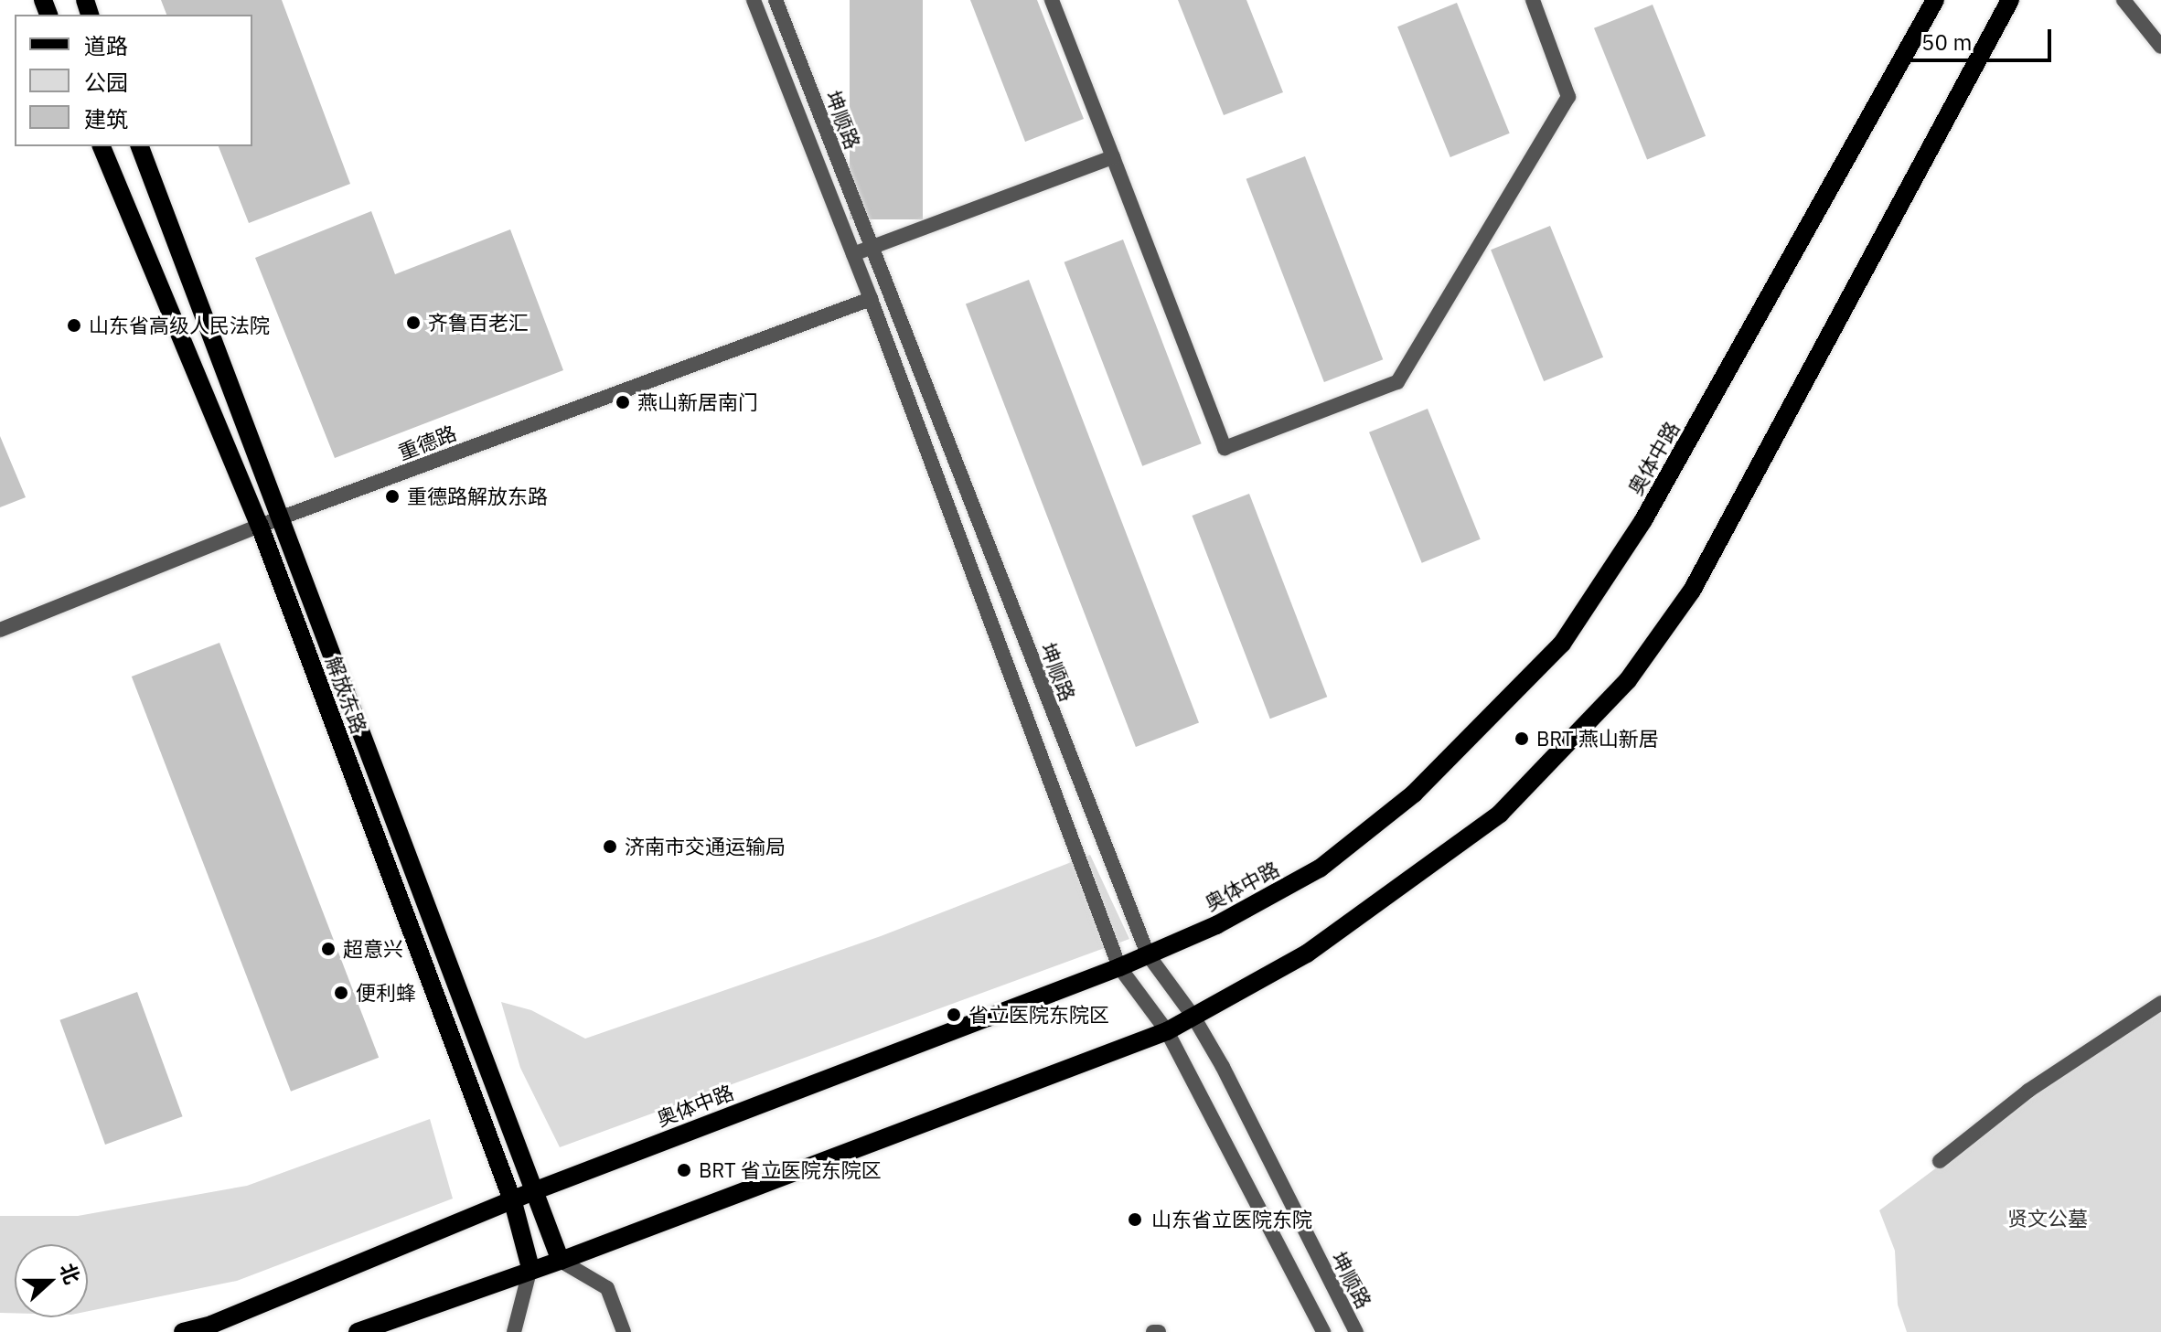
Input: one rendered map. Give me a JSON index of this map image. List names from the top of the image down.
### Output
{
  "streets": {
    "main road": ["奥体中路", "解放东路"],
    "street": ["坤顺路", "重德路"]
  },
  "crossings": [
    ["坤顺路", "重德路"],
    ["坤顺路", "奥体中路"],
    ["重德路", "解放东路"],
    ["奥体中路", "解放东路"]
  ],
  "parks": ["贤文公墓"],
  "places": [
    "齐鲁百老汇",
    "山东省高级人民法院",
    "燕山新居南门",
    "重德路解放东路",
    "BRT 燕山新居",
    "济南市交通运输局",
    "超意兴",
    "便利蜂",
    "省立医院东院区",
    "BRT 省立医院东院区",
    "山东省立医院东院"
  ],
  "legend": ["道路", "公园", "建筑"],
  "scale_bar": "50 m",
  "north": "right"
}
